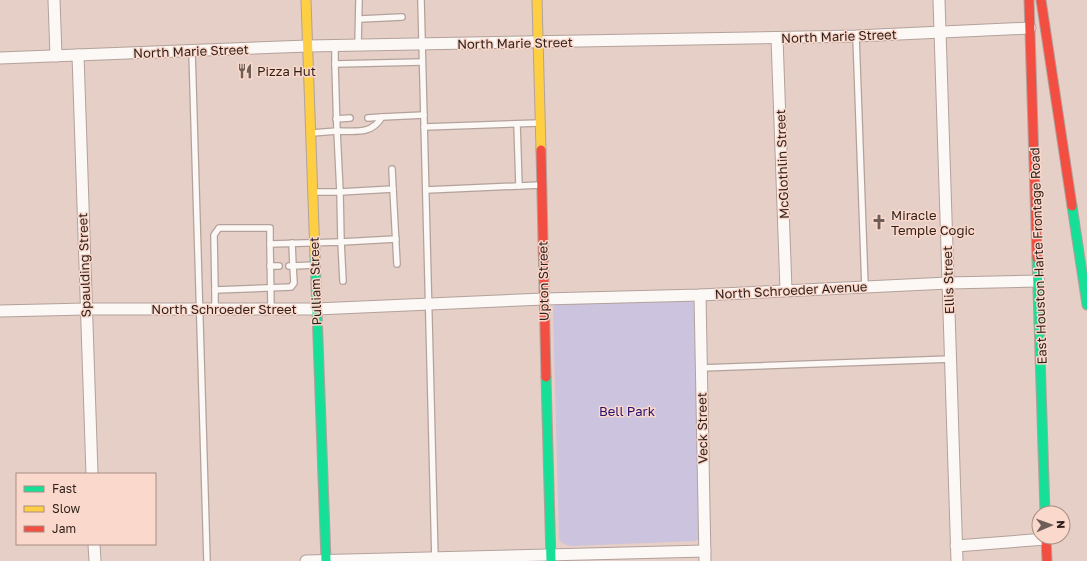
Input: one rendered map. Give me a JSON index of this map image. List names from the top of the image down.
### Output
{
  "streets": {
    "main road": ["East Houston Harte Frontage Road", "Pulliam Street", "Upton Street"],
    "street": [
      "North Marie Street",
      "McGlothlin Street",
      "Spaulding Street",
      "Ellis Street",
      "North Schroeder Avenue",
      "North Schroeder Street",
      "Veck Street"
    ]
  },
  "crossings": [
    ["North Marie Street", "McGlothlin Street"],
    ["North Marie Street", "East Houston Harte Frontage Road"],
    ["North Marie Street", "Spaulding Street"],
    ["North Marie Street", "Ellis Street"],
    ["North Marie Street", "Pulliam Street"],
    ["North Marie Street", "Upton Street"],
    ["McGlothlin Street", "North Schroeder Avenue"],
    ["East Houston Harte Frontage Road", "North Schroeder Avenue"],
    ["Spaulding Street", "North Schroeder Street"],
    ["Ellis Street", "North Schroeder Avenue"],
    ["Pulliam Street", "North Schroeder Street"],
    ["Upton Street", "North Schroeder Avenue"],
    ["Upton Street", "North Schroeder Street"],
    ["North Schroeder Avenue", "North Schroeder Street"],
    ["North Schroeder Avenue", "Veck Street"]
  ],
  "parks": ["Bell Park"],
  "places": {
    "restaurant": ["Pizza Hut"],
    "church": ["Miracle Temple Cogic"]
  },
  "legend": ["Fast", "Slow", "Jam"],
  "north": "right"
}
